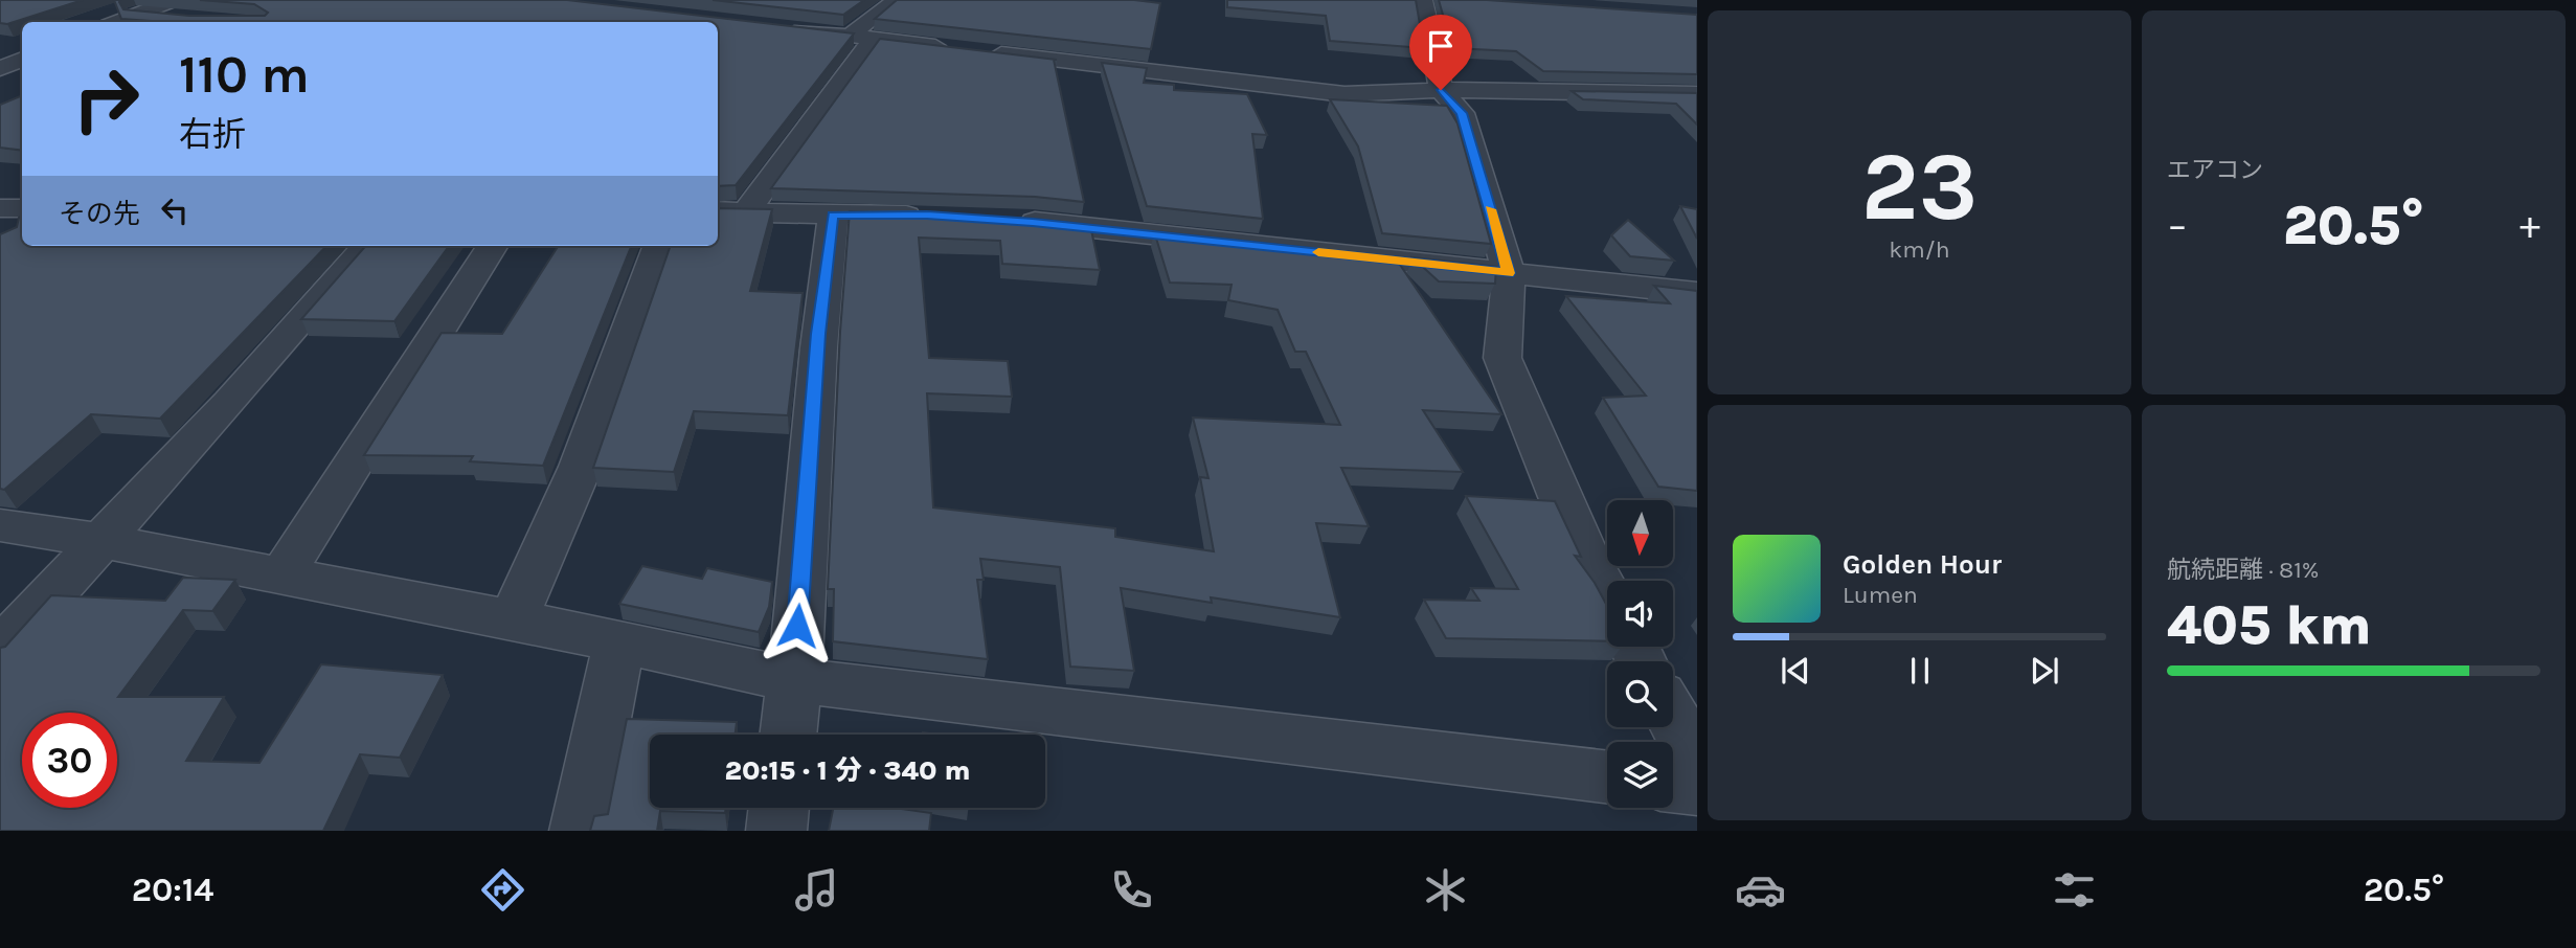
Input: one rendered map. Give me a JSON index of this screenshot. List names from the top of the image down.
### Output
{
  "north": "bottom",
  "page": {
    "tile": [
      ["23", "km/h"],
      "エアコン",
      ["航続距離 · 81%", "405 km"]
    ],
    "turn": ["110 m", "右折"],
    "then": "その先",
    "heat": ["−", "20.5°", "+"],
    "song": ["Golden Hour", "Lumen"],
    "limit": "30",
    "trip": "20:15 · 1 分 · 340 m",
    "tabs": ["20:14", "20.5°"]
  }
}
